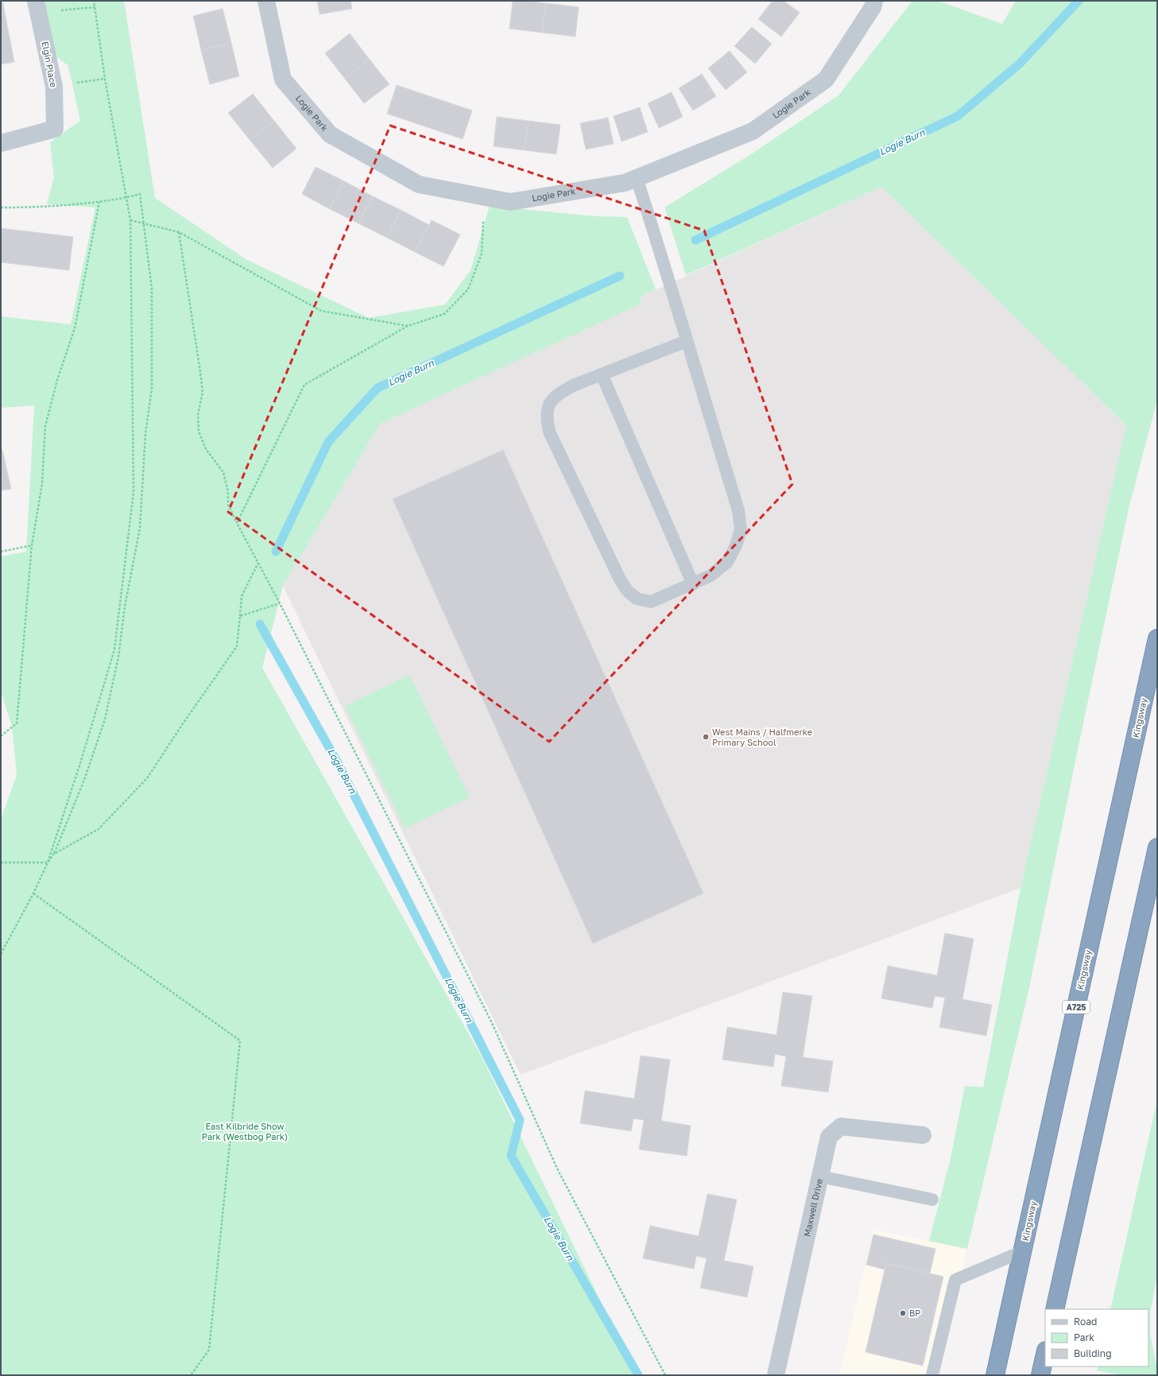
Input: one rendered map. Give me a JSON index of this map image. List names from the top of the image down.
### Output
{
  "streets": {
    "highway": ["Kingsway", "A725"],
    "street": ["Elgin Place", "Logie Park", "Maxwell Drive"]
  },
  "water": ["Logie Burn"],
  "parks": ["East Kilbride Show Park (Westbog Park)"],
  "places": ["West Mains / Halfmerke Primary School", "BP"],
  "legend": ["Road", "Park", "Building"]
}
